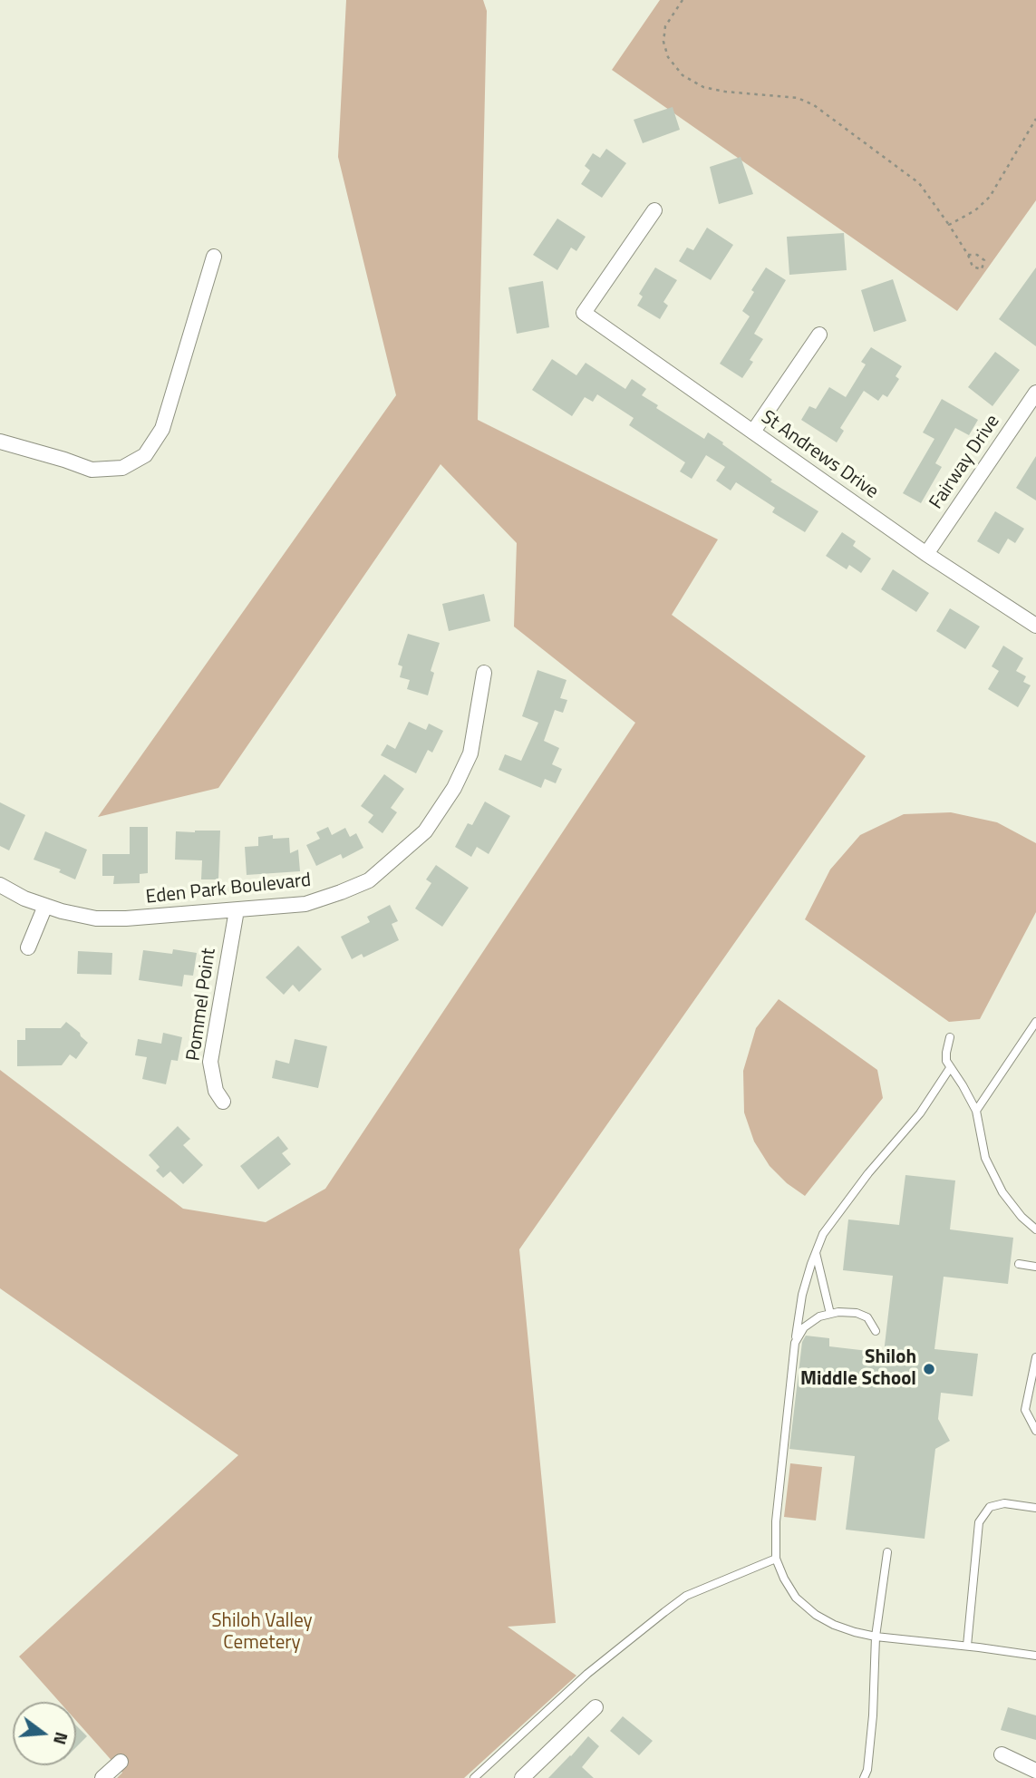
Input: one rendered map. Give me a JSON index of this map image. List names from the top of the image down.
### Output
{
  "streets": {
    "street": [
      "St Andrews Drive",
      "Fairway Drive",
      "Eden Park Boulevard",
      "Pommel Point"
    ]
  },
  "crossings": [
    ["St Andrews Drive", "Fairway Drive"],
    ["Eden Park Boulevard", "Pommel Point"]
  ],
  "parks": ["Shiloh Valley Cemetery"],
  "places": ["Shiloh Middle School"],
  "north": "right"
}
